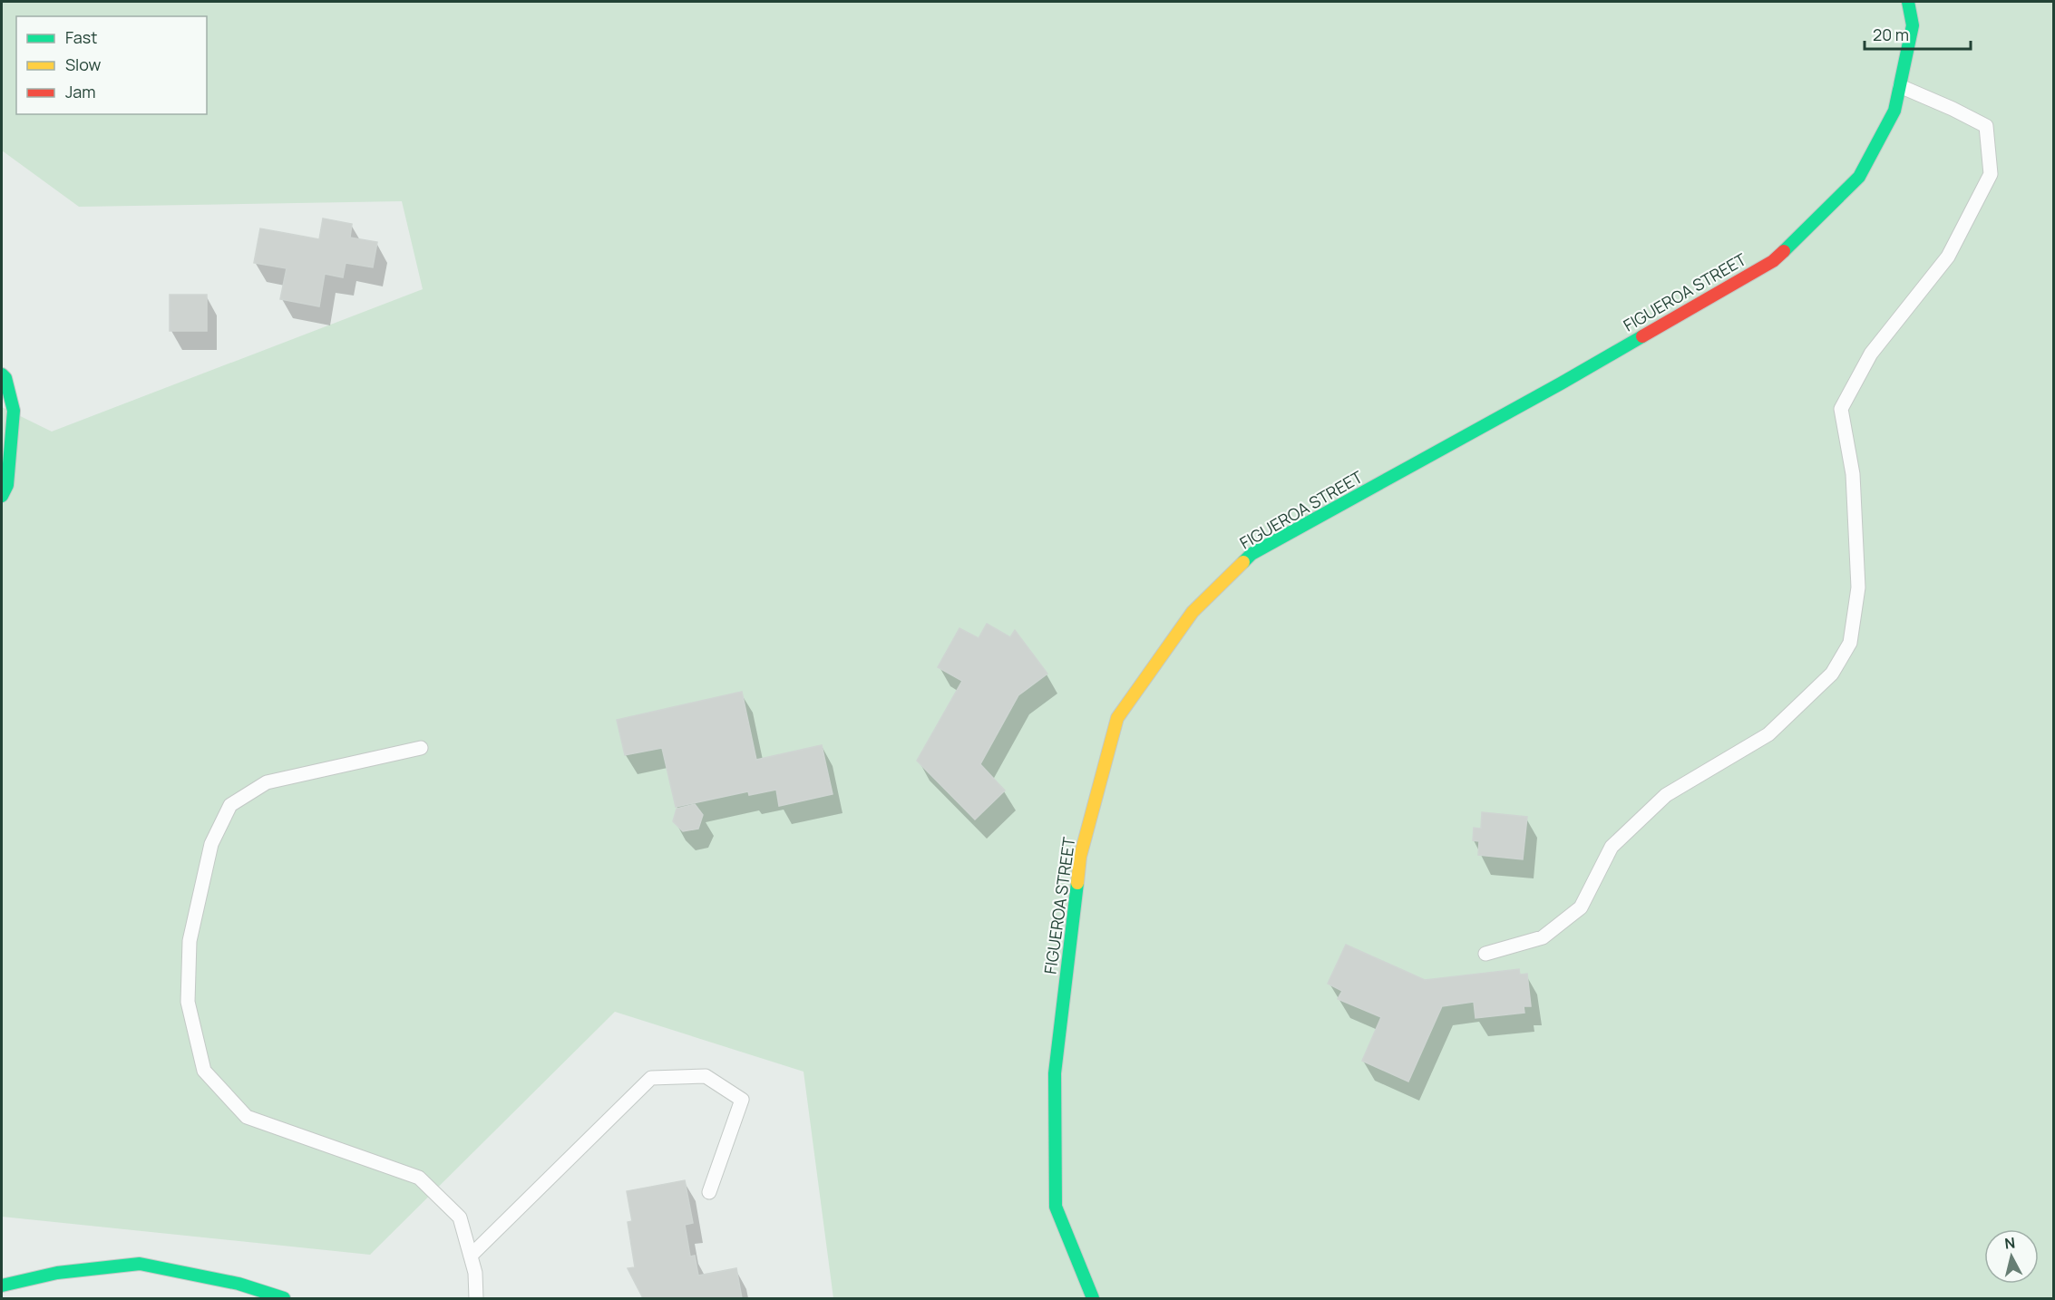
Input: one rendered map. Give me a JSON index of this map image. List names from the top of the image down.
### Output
{
  "streets": {
    "street": ["FIGUEROA STREET"]
  },
  "legend": ["Fast", "Slow", "Jam"],
  "scale_bar": "20 m",
  "north": "top"
}
